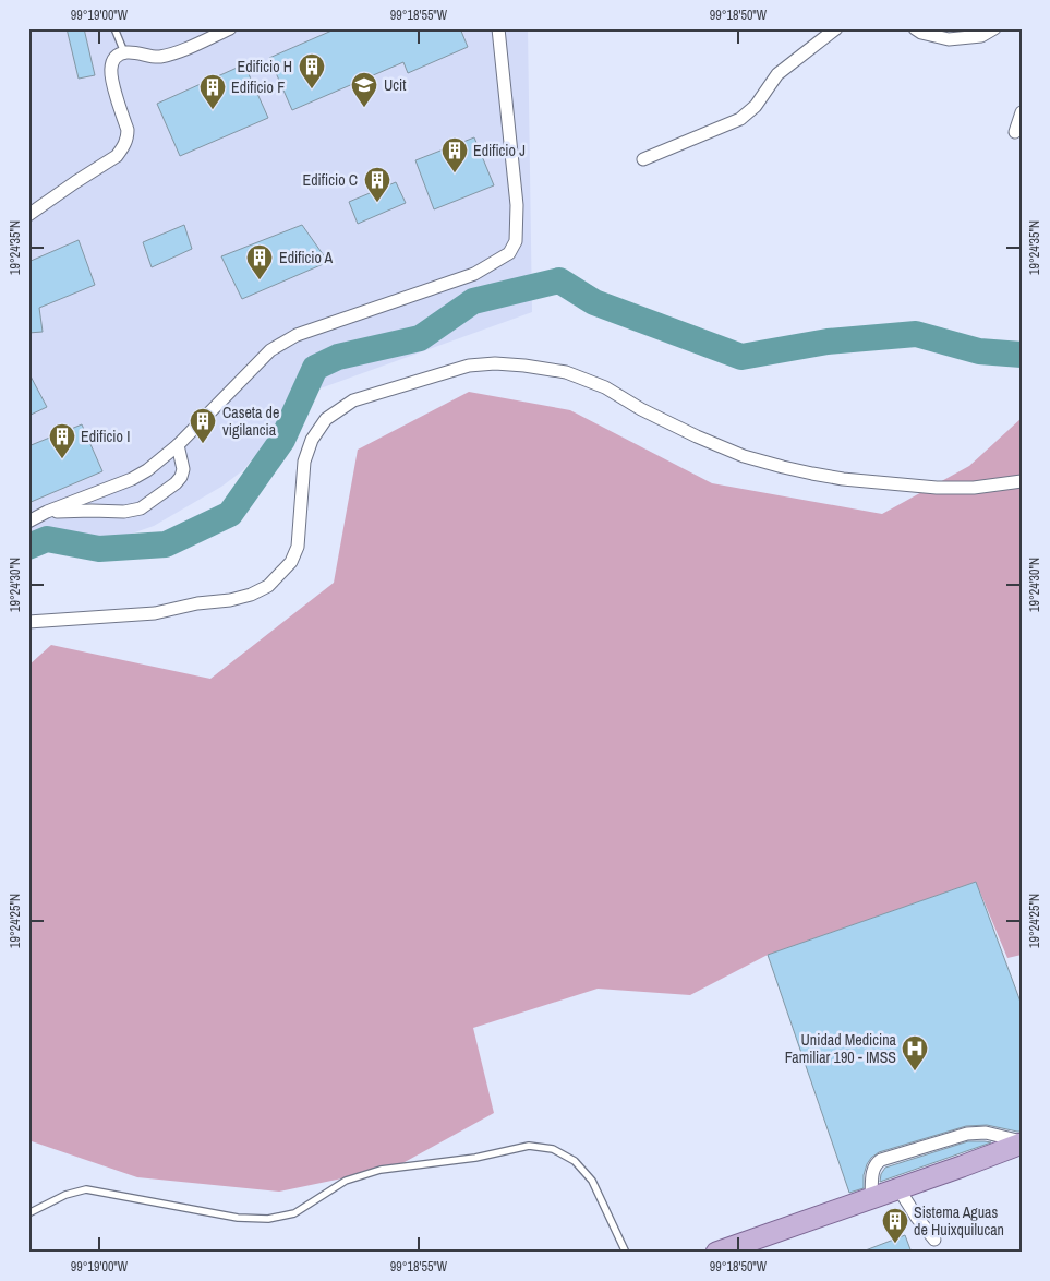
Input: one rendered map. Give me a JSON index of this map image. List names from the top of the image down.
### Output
{
  "places": {
    "building": [
      "Edificio H",
      "Edificio F",
      "Edificio J",
      "Edificio C",
      "Edificio A",
      "Caseta de vigilancia",
      "Edificio I",
      "Sistema Aguas de Huixquilucan"
    ],
    "school or university": ["Ucit"],
    "hospital": ["Unidad Medicina Familiar 190 - IMSS"]
  },
  "coordinates": [
    "99°19'00\"W",
    "99°18'55\"W",
    "99°18'50\"W",
    "19°24'35\"N",
    "19°24'30\"N",
    "19°24'25\"N"
  ]
}
